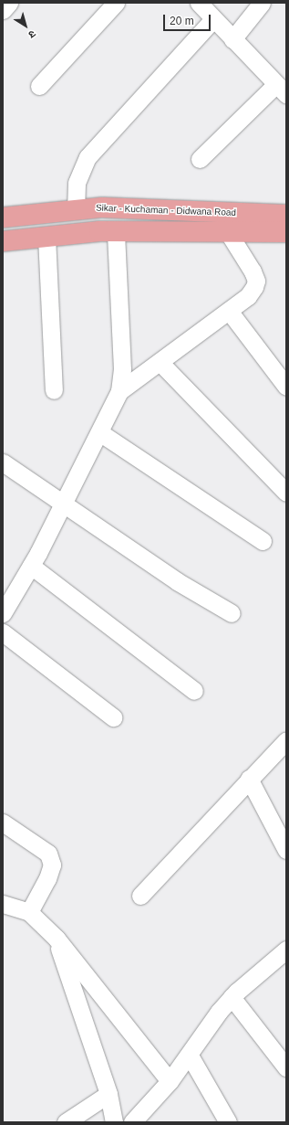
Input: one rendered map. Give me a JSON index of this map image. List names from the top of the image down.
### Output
{
  "streets": {
    "main road": ["Sikar - Kuchaman - Didwana Road"]
  },
  "scale_bar": "20 m",
  "north": "bottom right"
}
